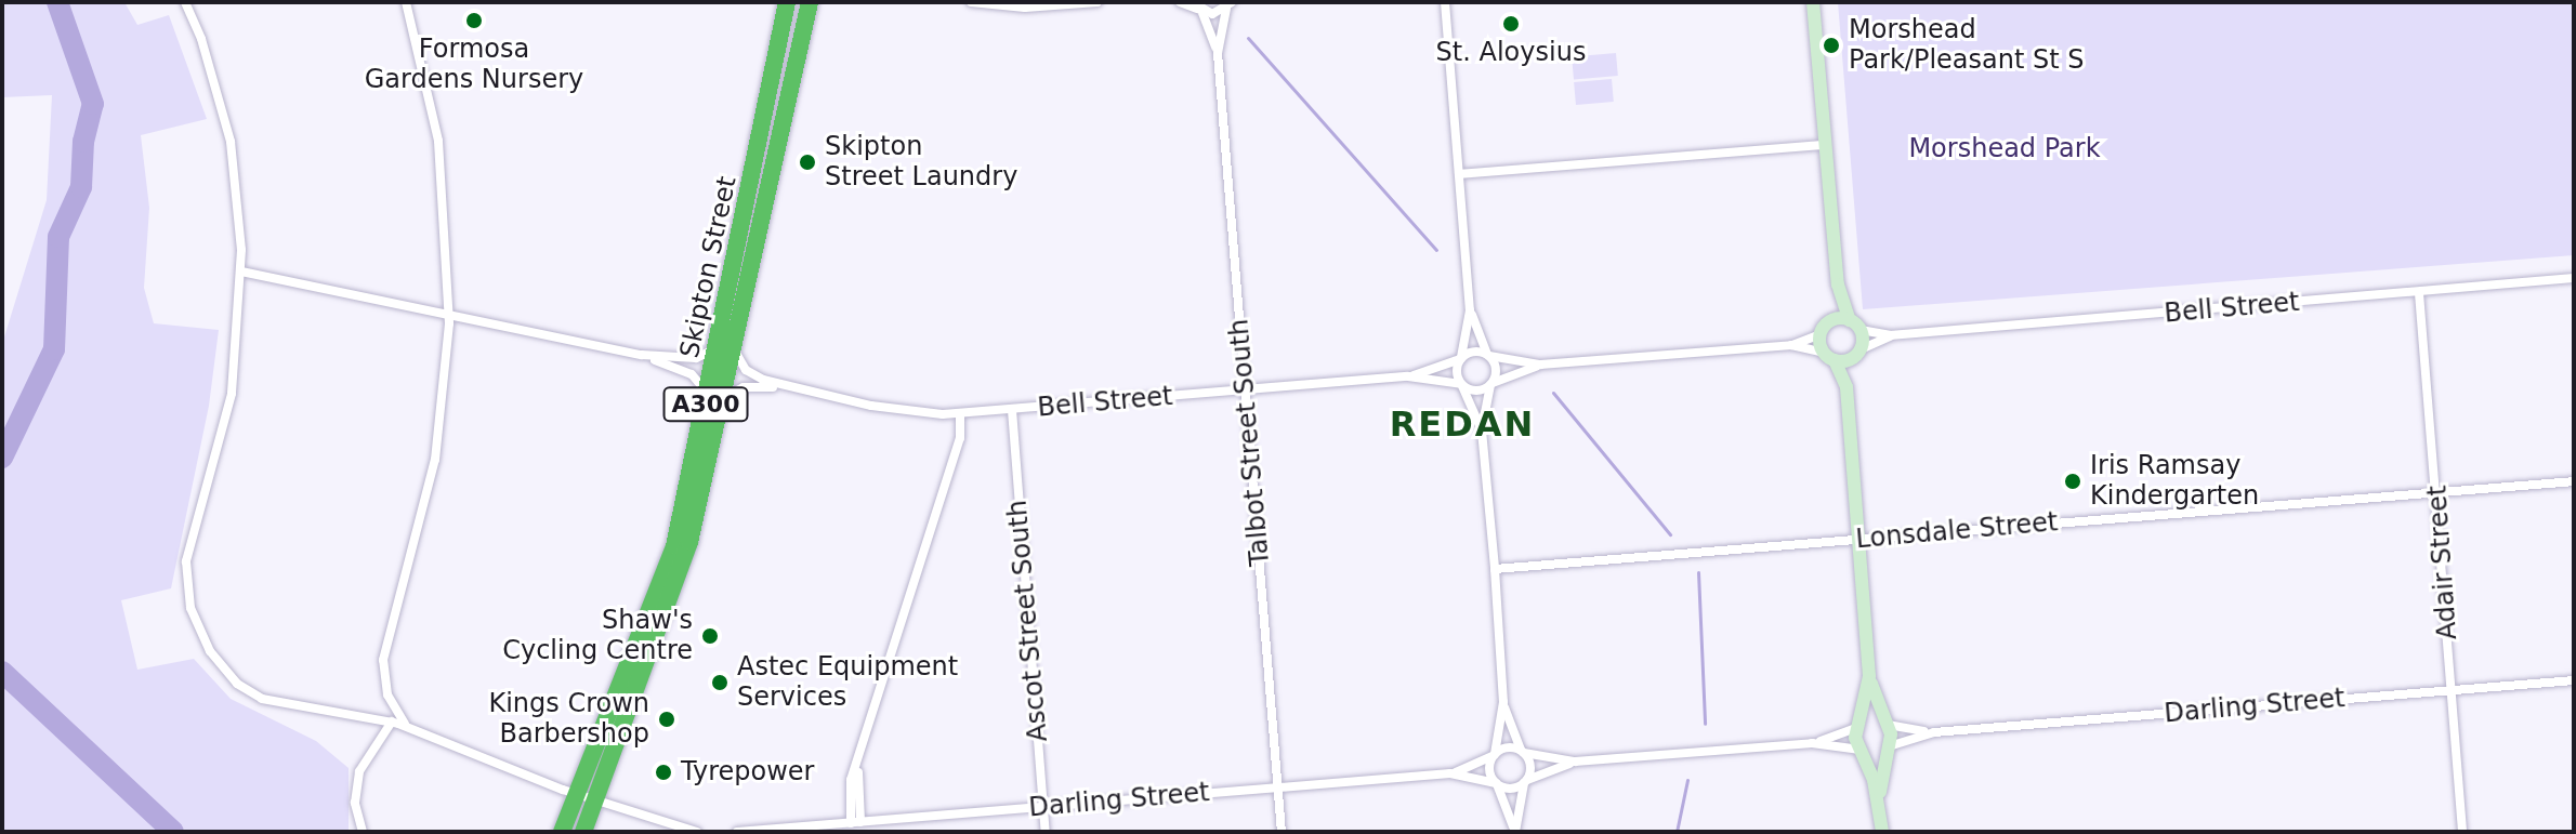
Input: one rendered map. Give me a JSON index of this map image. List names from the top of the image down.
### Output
{
  "streets": {
    "highway": ["Skipton Street", "A300"],
    "street": [
      "Bell Street",
      "Talbot Street South",
      "Lonsdale Street",
      "Adair Street",
      "Ascot Street South",
      "Darling Street"
    ]
  },
  "crossings": [
    ["Skipton Street", "Bell Street"],
    ["Bell Street", "Talbot Street South"],
    ["Bell Street", "Adair Street"],
    ["Bell Street", "Ascot Street South"],
    ["Talbot Street South", "Darling Street"],
    ["Lonsdale Street", "Adair Street"],
    ["Adair Street", "Darling Street"],
    ["Ascot Street South", "Darling Street"]
  ],
  "districts": ["REDAN"],
  "parks": ["Morshead Park"],
  "places": [
    "Formosa Gardens Nursery",
    "St. Aloysius",
    "Morshead Park/Pleasant St S",
    "Skipton Street Laundry",
    "Iris Ramsay Kindergarten",
    "Shaw's Cycling Centre",
    "Astec Equipment Services",
    "Kings Crown Barbershop",
    "Tyrepower"
  ]
}
